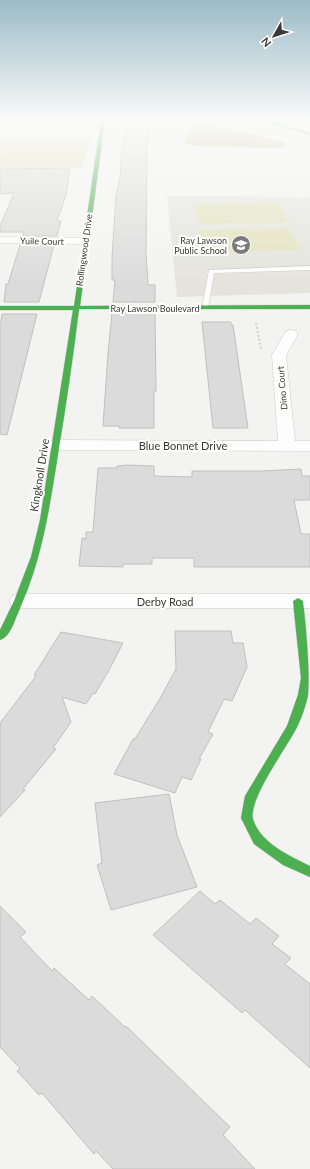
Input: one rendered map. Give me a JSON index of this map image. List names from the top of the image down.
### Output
{
  "streets": {
    "street": [
      "Yuile Court",
      "Rollingwood Drive",
      "Ray Lawson Boulevard",
      "Dino Court",
      "Blue Bonnet Drive",
      "Kingknoll Drive",
      "Derby Road"
    ]
  },
  "crossings": [
    ["Yuile Court", "Rollingwood Drive"],
    ["Rollingwood Drive", "Ray Lawson Boulevard"],
    ["Rollingwood Drive", "Kingknoll Drive"],
    ["Ray Lawson Boulevard", "Kingknoll Drive"],
    ["Dino Court", "Blue Bonnet Drive"],
    ["Blue Bonnet Drive", "Kingknoll Drive"],
    ["Kingknoll Drive", "Derby Road"]
  ],
  "places": {
    "school or university": ["Ray Lawson Public School"]
  },
  "north": "bottom left"
}
